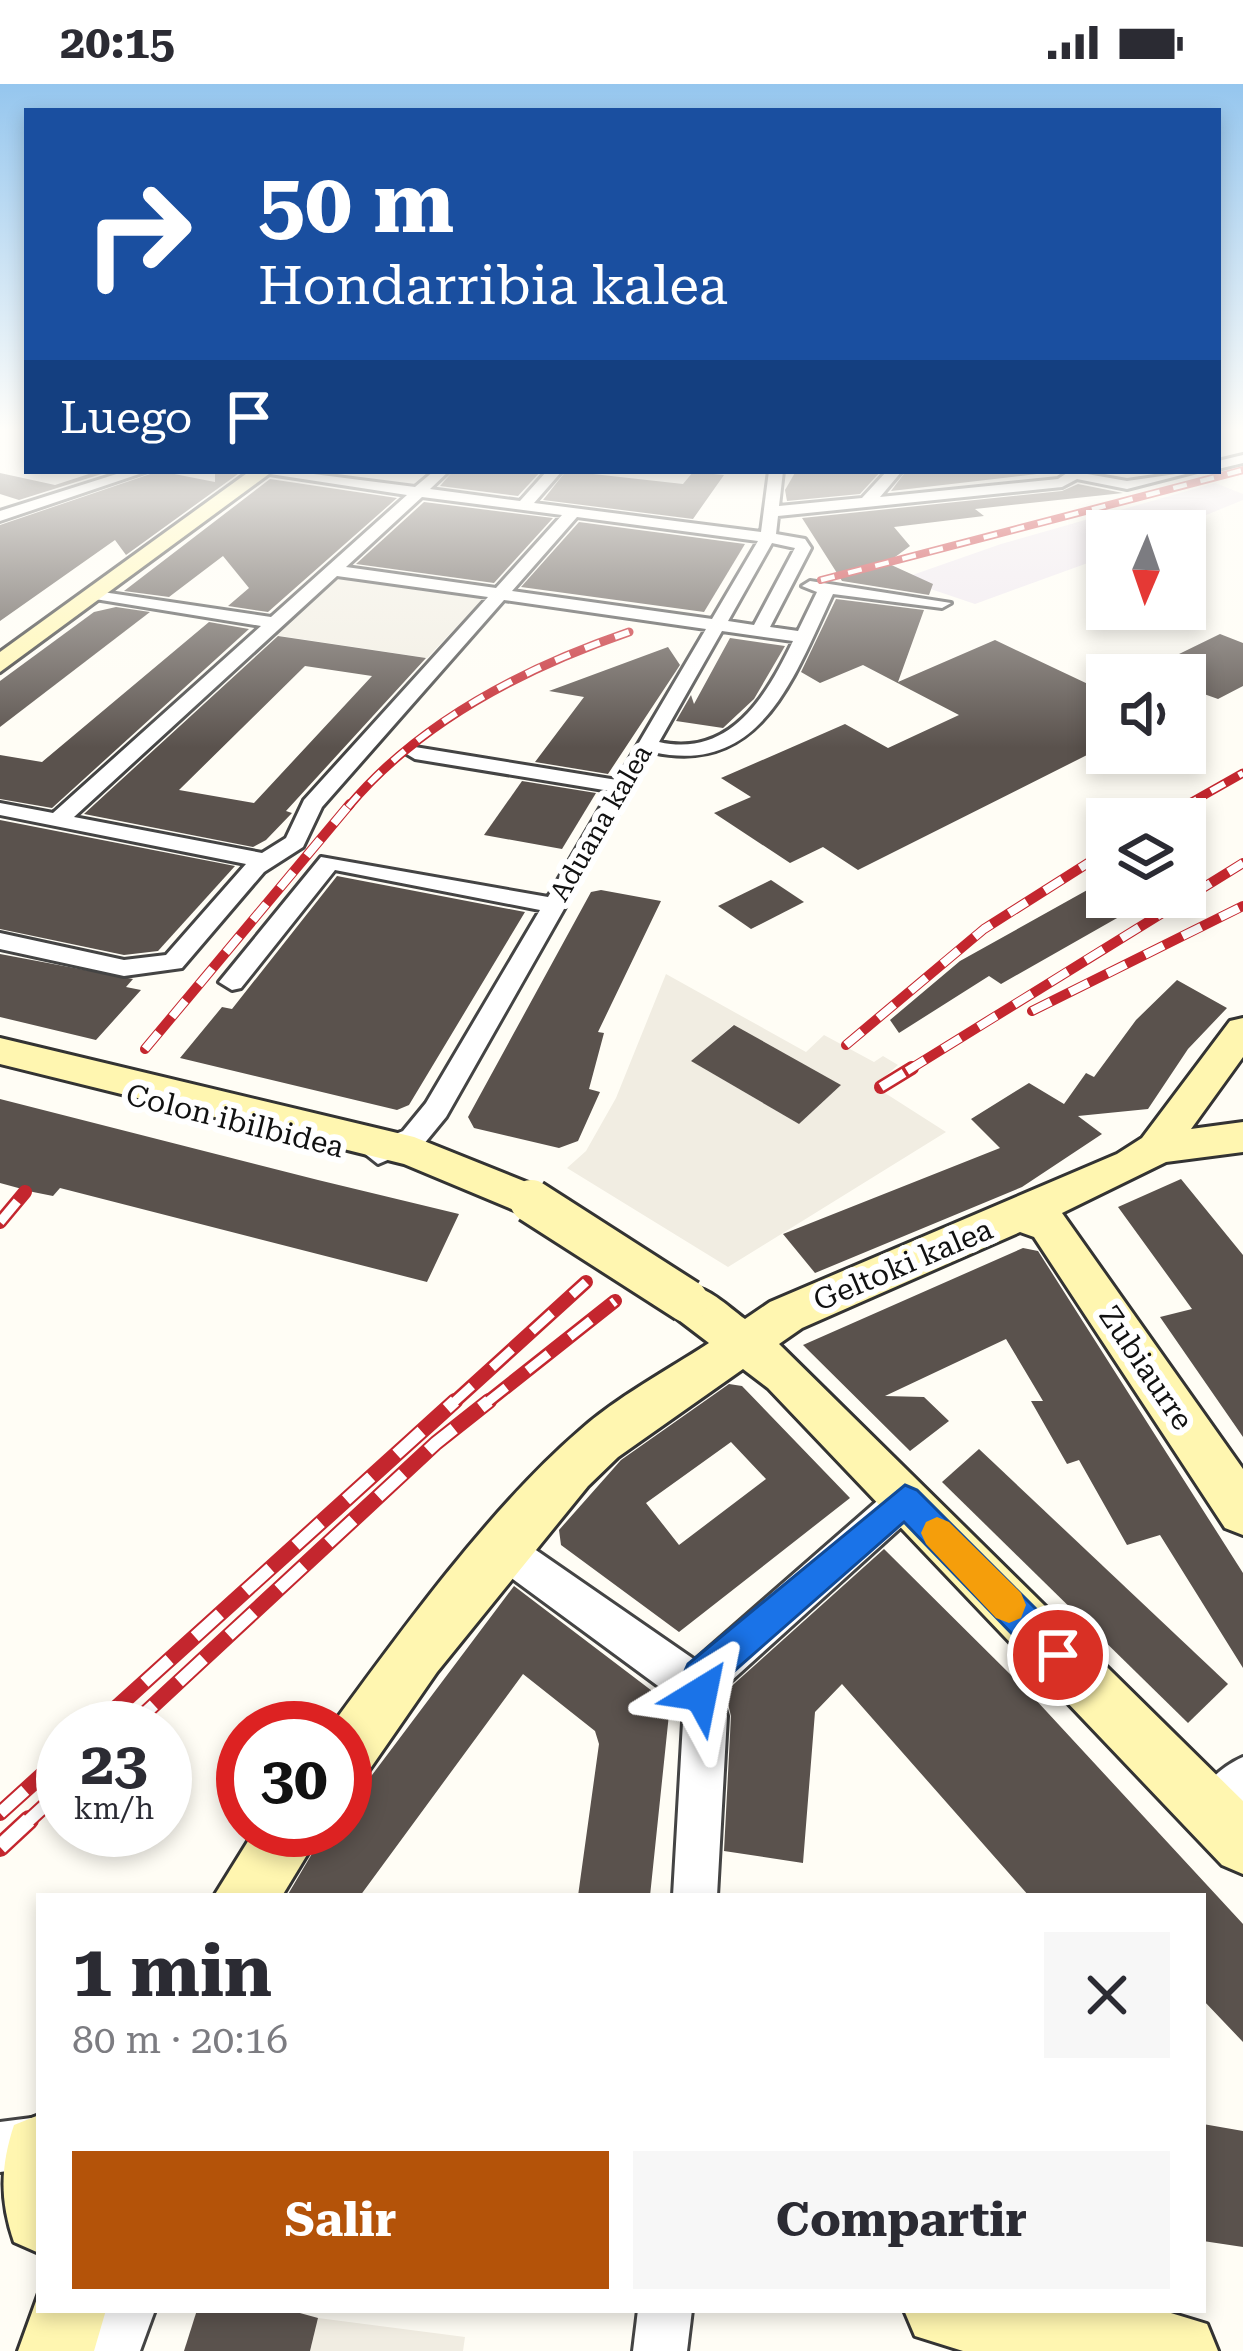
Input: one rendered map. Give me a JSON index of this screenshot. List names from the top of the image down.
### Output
{
  "streets": {
    "main road": ["Colon ibilbidea", "Geltoki kalea", "Zubiaurre"],
    "street": ["Aduana kalea"]
  },
  "crossings": [
    ["Aduana kalea", "Colon ibilbidea"],
    ["Geltoki kalea", "Zubiaurre"]
  ],
  "north": "bottom",
  "page": {
    "status": "20:15",
    "turn": ["50 m", "Hondarribia kalea"],
    "then": "Luego",
    "speed": "23 km/h",
    "limit": "30",
    "heading": ["1 min", "80 m · 20:16"],
    "buttons": ["Salir", "Compartir"]
  }
}
